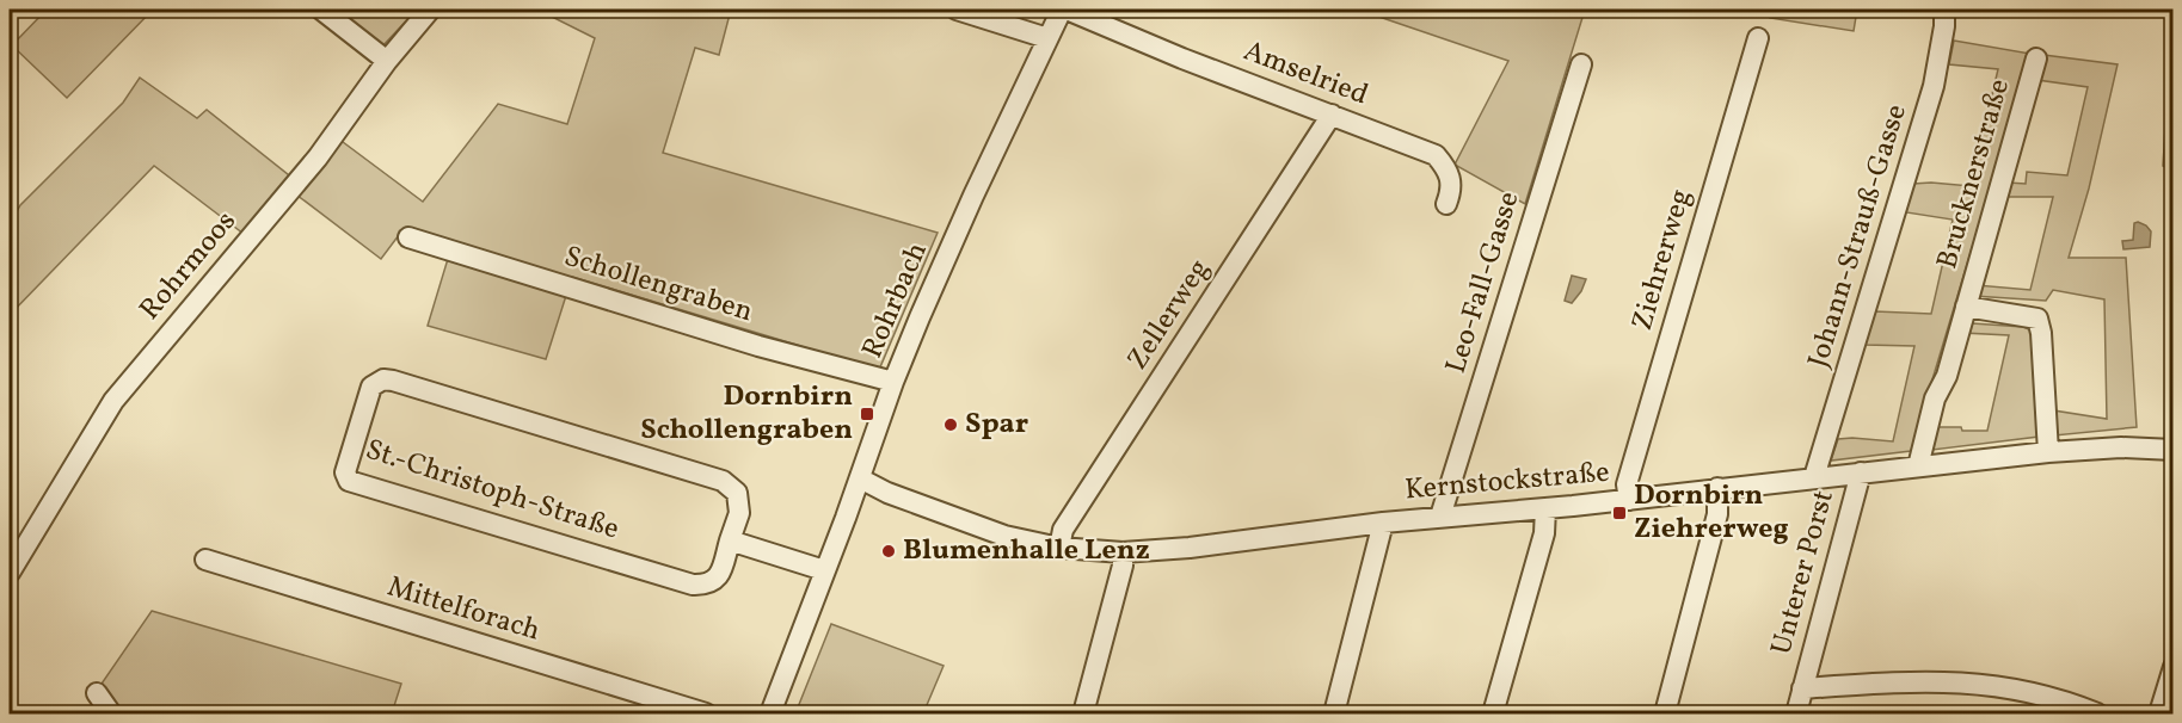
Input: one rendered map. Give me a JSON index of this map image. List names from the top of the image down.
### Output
{
  "streets": {
    "street": [
      "Amselried",
      "Brucknerstraße",
      "Johann-Strauß-Gasse",
      "Ziehrerweg",
      "Rohrmoos",
      "Leo-Fall-Gasse",
      "Schollengraben",
      "Rohrbach",
      "Zellerweg",
      "Kernstockstraße",
      "St.-Christoph-Straße",
      "Unterer Porst",
      "Mittelforach"
    ]
  },
  "crossings": [
    ["Amselried", "Rohrbach"],
    ["Amselried", "Zellerweg"],
    ["Brucknerstraße", "Kernstockstraße"],
    ["Johann-Strauß-Gasse", "Kernstockstraße"],
    ["Ziehrerweg", "Kernstockstraße"],
    ["Leo-Fall-Gasse", "Kernstockstraße"],
    ["Schollengraben", "Rohrbach"],
    ["Rohrbach", "Kernstockstraße"],
    ["Zellerweg", "Kernstockstraße"],
    ["Kernstockstraße", "Unterer Porst"]
  ],
  "places": {
    "transit": ["Dornbirn Schollengraben", "Dornbirn Ziehrerweg"],
    "other": ["Spar", "Blumenhalle Lenz"]
  }
}
